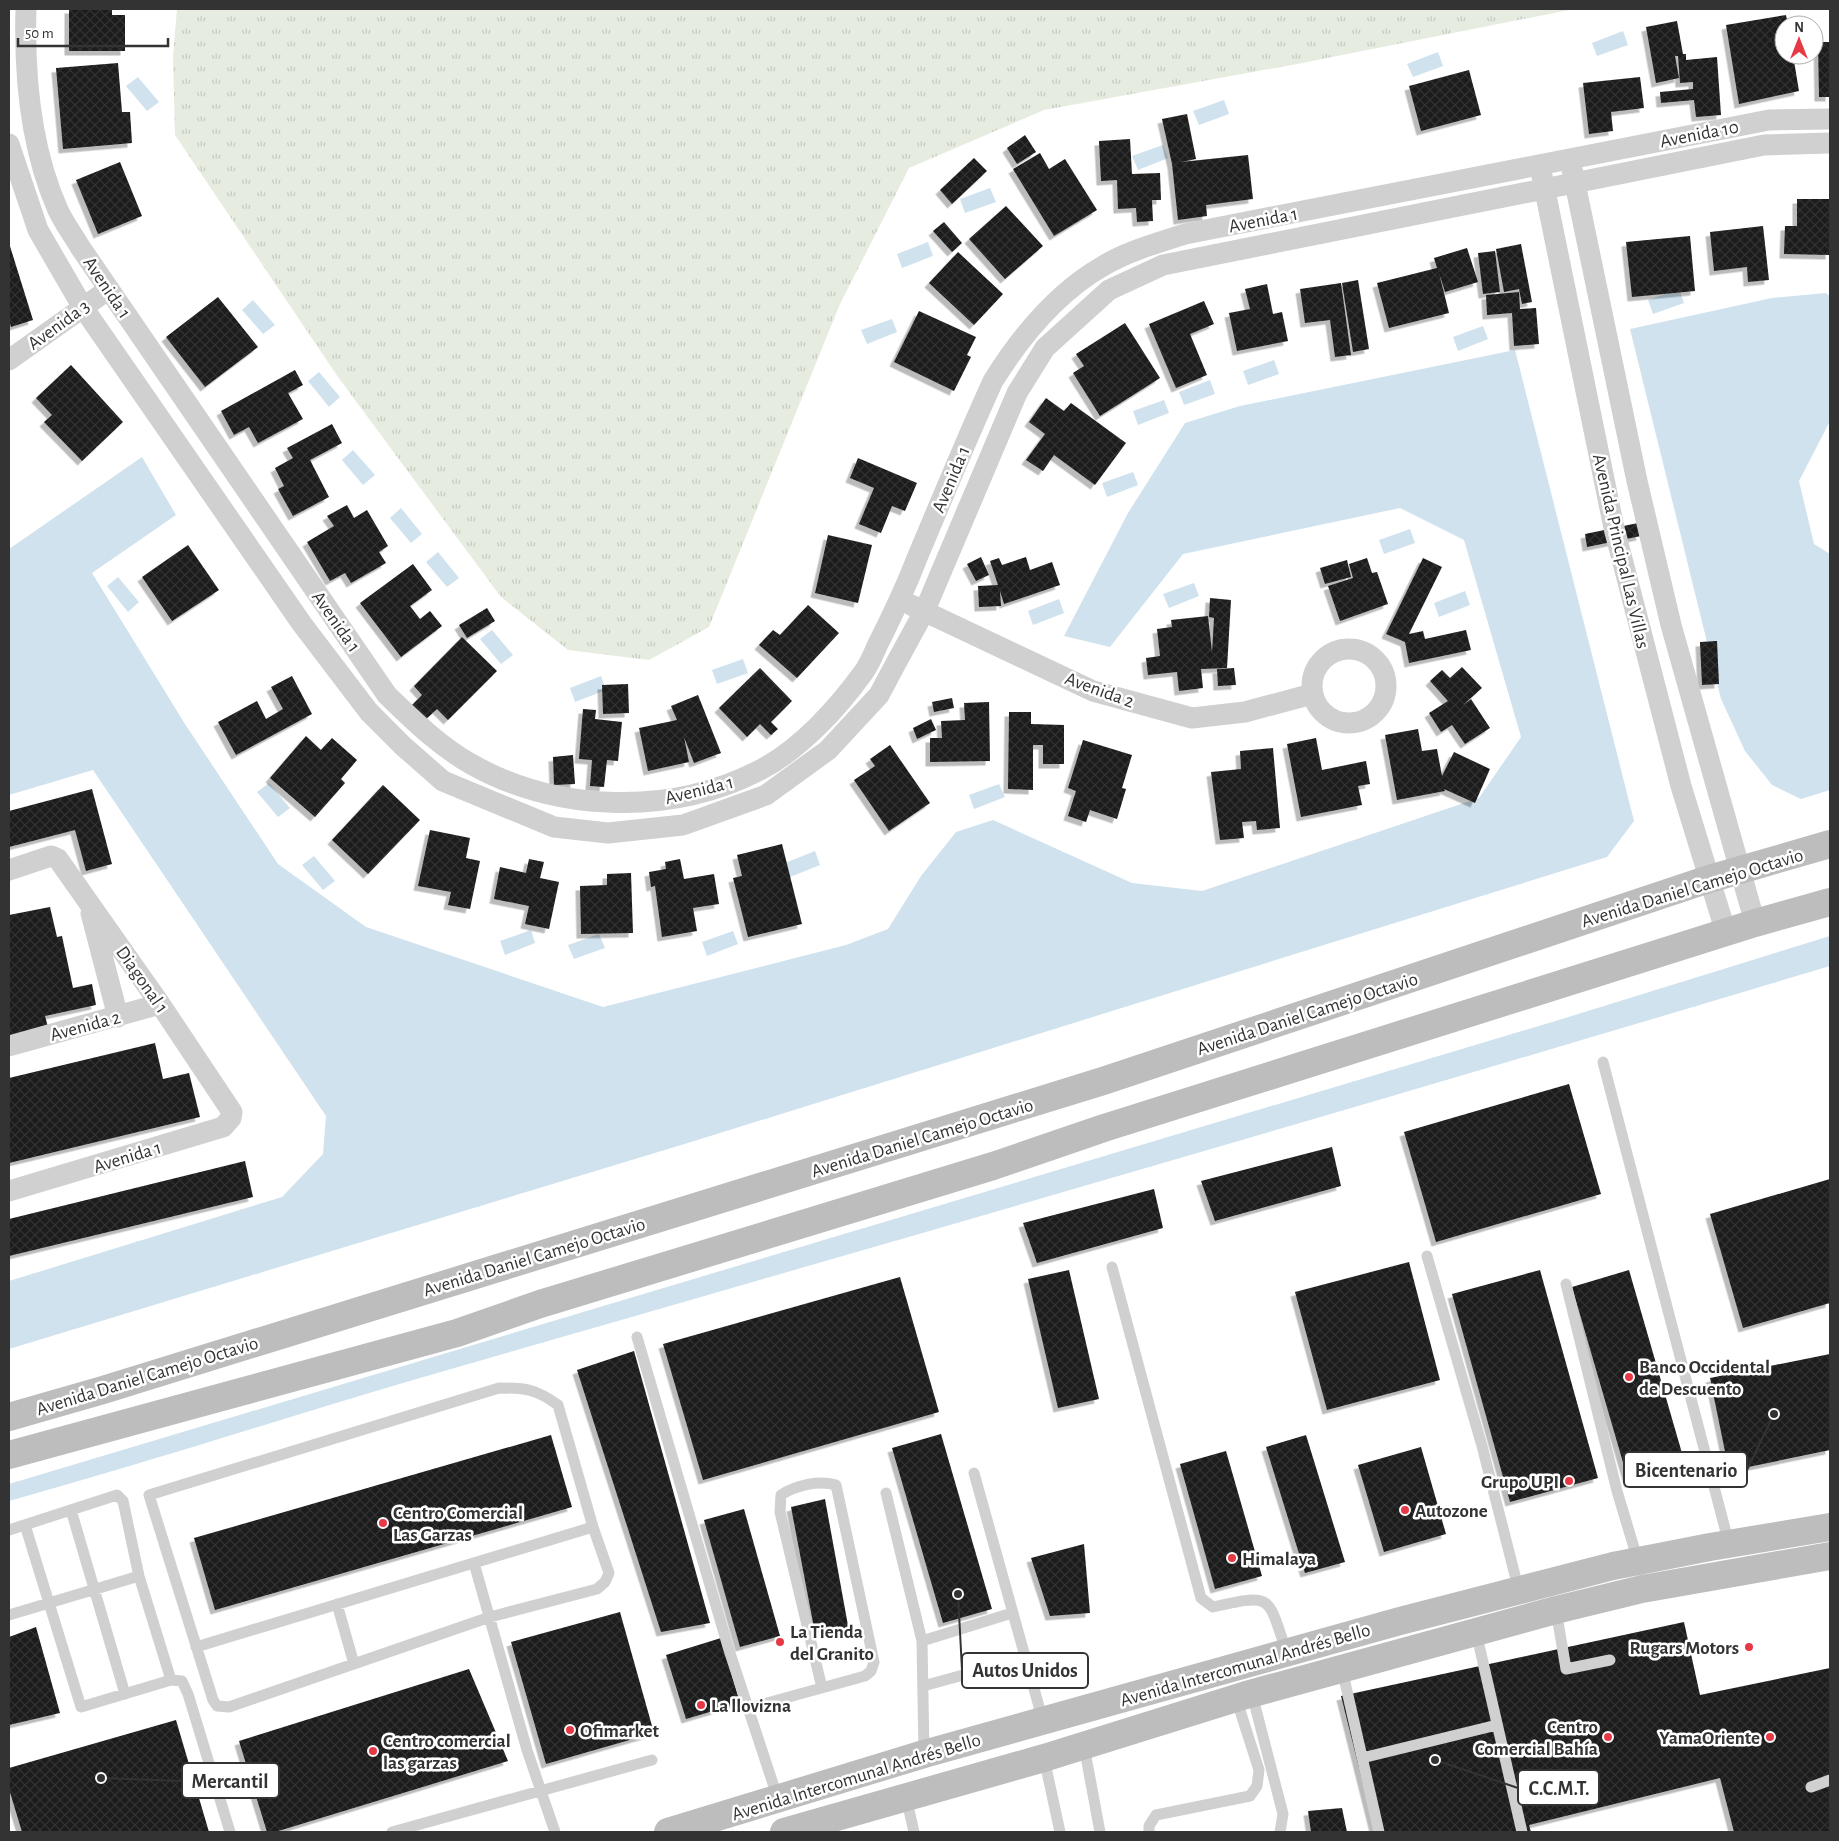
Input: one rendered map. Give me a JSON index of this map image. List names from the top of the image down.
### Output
{
  "streets": {
    "main road": ["Avenida Daniel Camejo Octavio", "Avenida Intercomunal Andrés Bello"],
    "street": [
      "Avenida 10",
      "Avenida 1",
      "Avenida 3",
      "Avenida Principal Las Villas",
      "Avenida 2",
      "Diagonal 1"
    ]
  },
  "crossings": [
    ["Avenida 10", "Avenida 1"],
    ["Avenida 10", "Avenida Principal Las Villas"],
    ["Avenida 1", "Avenida 3"],
    ["Avenida 1", "Avenida Principal Las Villas"],
    ["Avenida 1", "Avenida 2"],
    ["Avenida 1", "Diagonal 1"],
    ["Avenida Principal Las Villas", "Avenida Daniel Camejo Octavio"],
    ["Avenida 2", "Diagonal 1"]
  ],
  "places": [
    "Banco Occidental de Descuento",
    "Bicentenario",
    "Grupo UPI",
    "Autozone",
    "Centro Comercial Las Garzas",
    "Himalaya",
    "Autos Unidos",
    "La Tienda del Granito",
    "Rugars Motors",
    "La llovizna",
    "Ofimarket",
    "Centro Comercial Bahía",
    "YamaOriente",
    "Centro comercial las garzas",
    "C.C.M.T.",
    "Mercantil"
  ],
  "scale_bar": "50 m",
  "north": "top"
}
